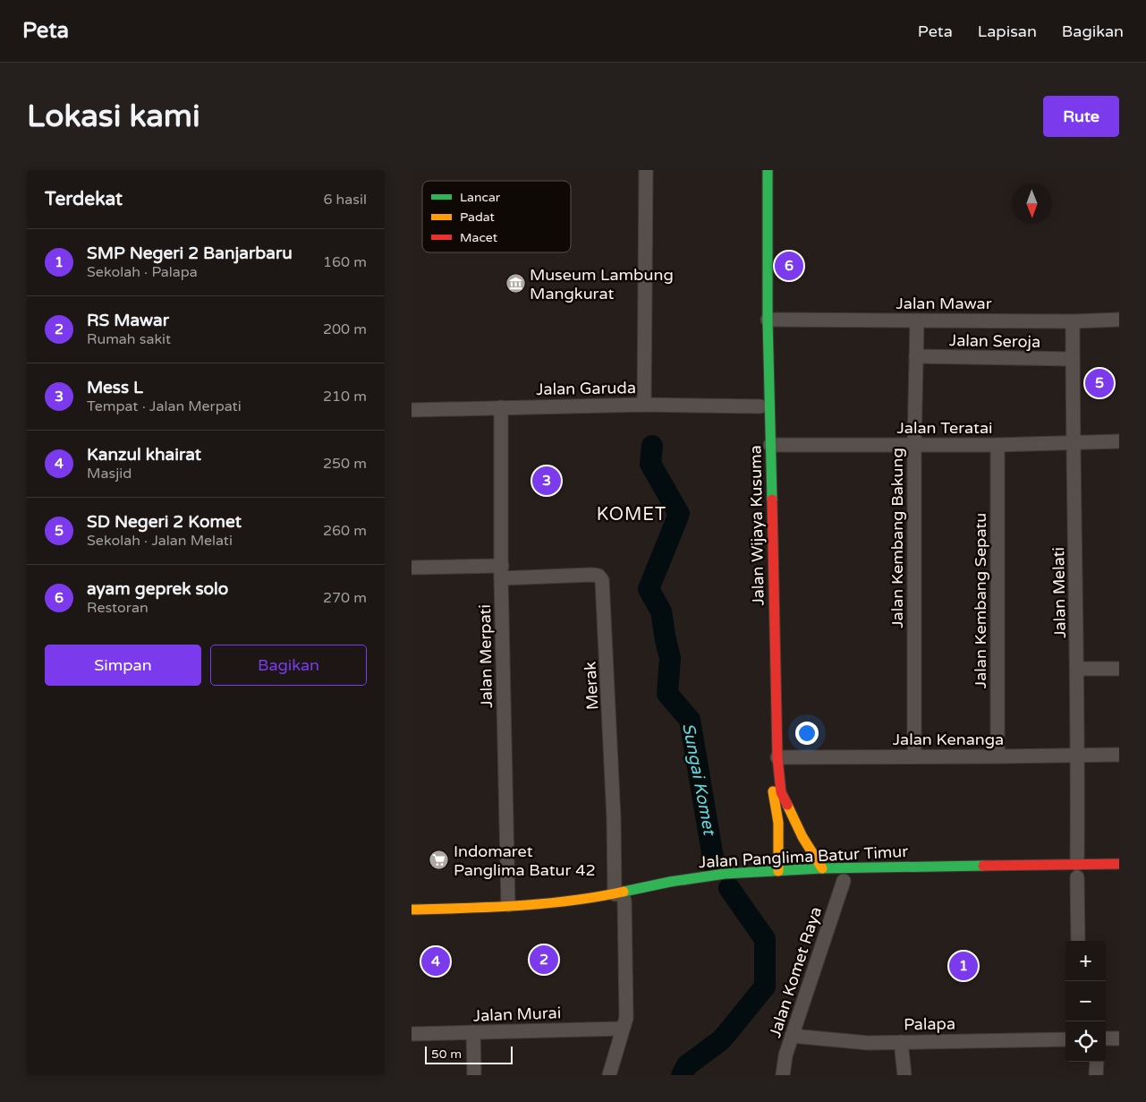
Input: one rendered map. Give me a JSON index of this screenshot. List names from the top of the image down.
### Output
{
  "streets": {
    "street": [
      "Jalan Mawar",
      "Jalan Seroja",
      "Jalan Garuda",
      "Jalan Teratai",
      "Jalan Wijaya Kusuma",
      "Jalan Kembang Bakung",
      "Jalan Melati",
      "Jalan Kembang Sepatu",
      "Jalan Merpati",
      "Merak",
      "Jalan Kenanga",
      "Jalan Panglima Batur Timur",
      "Jalan Komet Raya",
      "Jalan Murai",
      "Palapa"
    ]
  },
  "crossings": [
    ["Jalan Mawar", "Jalan Wijaya Kusuma"],
    ["Jalan Mawar", "Jalan Kembang Bakung"],
    ["Jalan Mawar", "Jalan Melati"],
    ["Jalan Seroja", "Jalan Kembang Bakung"],
    ["Jalan Seroja", "Jalan Melati"],
    ["Jalan Garuda", "Jalan Wijaya Kusuma"],
    ["Jalan Garuda", "Jalan Merpati"],
    ["Jalan Teratai", "Jalan Wijaya Kusuma"],
    ["Jalan Teratai", "Jalan Kembang Bakung"],
    ["Jalan Teratai", "Jalan Melati"],
    ["Jalan Teratai", "Jalan Kembang Sepatu"],
    ["Jalan Wijaya Kusuma", "Jalan Kenanga"],
    ["Jalan Wijaya Kusuma", "Jalan Panglima Batur Timur"],
    ["Jalan Kembang Bakung", "Jalan Kenanga"],
    ["Jalan Melati", "Jalan Kenanga"],
    ["Jalan Melati", "Jalan Panglima Batur Timur"],
    ["Jalan Kembang Sepatu", "Jalan Kenanga"],
    ["Jalan Merpati", "Merak"],
    ["Jalan Merpati", "Jalan Panglima Batur Timur"],
    ["Merak", "Jalan Panglima Batur Timur"],
    ["Jalan Komet Raya", "Palapa"]
  ],
  "districts": ["KOMET"],
  "water": ["Sungai Komet"],
  "places": {
    "museum": ["Museum Lambung Mangkurat"],
    "supermarket": ["Indomaret Panglima Batur 42"]
  },
  "legend": ["Lancar", "Padat", "Macet"],
  "scale_bar": "50 m",
  "north": "bottom",
  "page": {
    "header": "Peta",
    "nav": ["Peta", "Lapisan", "Bagikan"],
    "buttons": [
      "Rute",
      ["Simpan", "Bagikan"]
    ],
    "title": "Lokasi kami",
    "heading": ["Terdekat", "6 hasil"],
    "list": [
      {
        "mark": "1",
        "name": "SMP Negeri 2 Banjarbaru",
        "note": "Sekolah · Palapa",
        "value": "160 m"
      },
      {
        "mark": "2",
        "name": "RS Mawar",
        "note": "Rumah sakit",
        "value": "200 m"
      },
      {
        "mark": "3",
        "name": "Mess L",
        "note": "Tempat · Jalan Merpati",
        "value": "210 m"
      },
      {
        "mark": "4",
        "name": "Kanzul khairat",
        "note": "Masjid",
        "value": "250 m"
      },
      {
        "mark": "5",
        "name": "SD Negeri 2 Komet",
        "note": "Sekolah · Jalan Melati",
        "value": "260 m"
      },
      {
        "mark": "6",
        "name": "ayam geprek solo",
        "note": "Restoran",
        "value": "270 m"
      }
    ],
    "pins": [
      "6",
      "5",
      "3",
      "2",
      "4",
      "1"
    ],
    "map_buttons": ["+", "−"],
    "scale": "50 m"
  }
}
